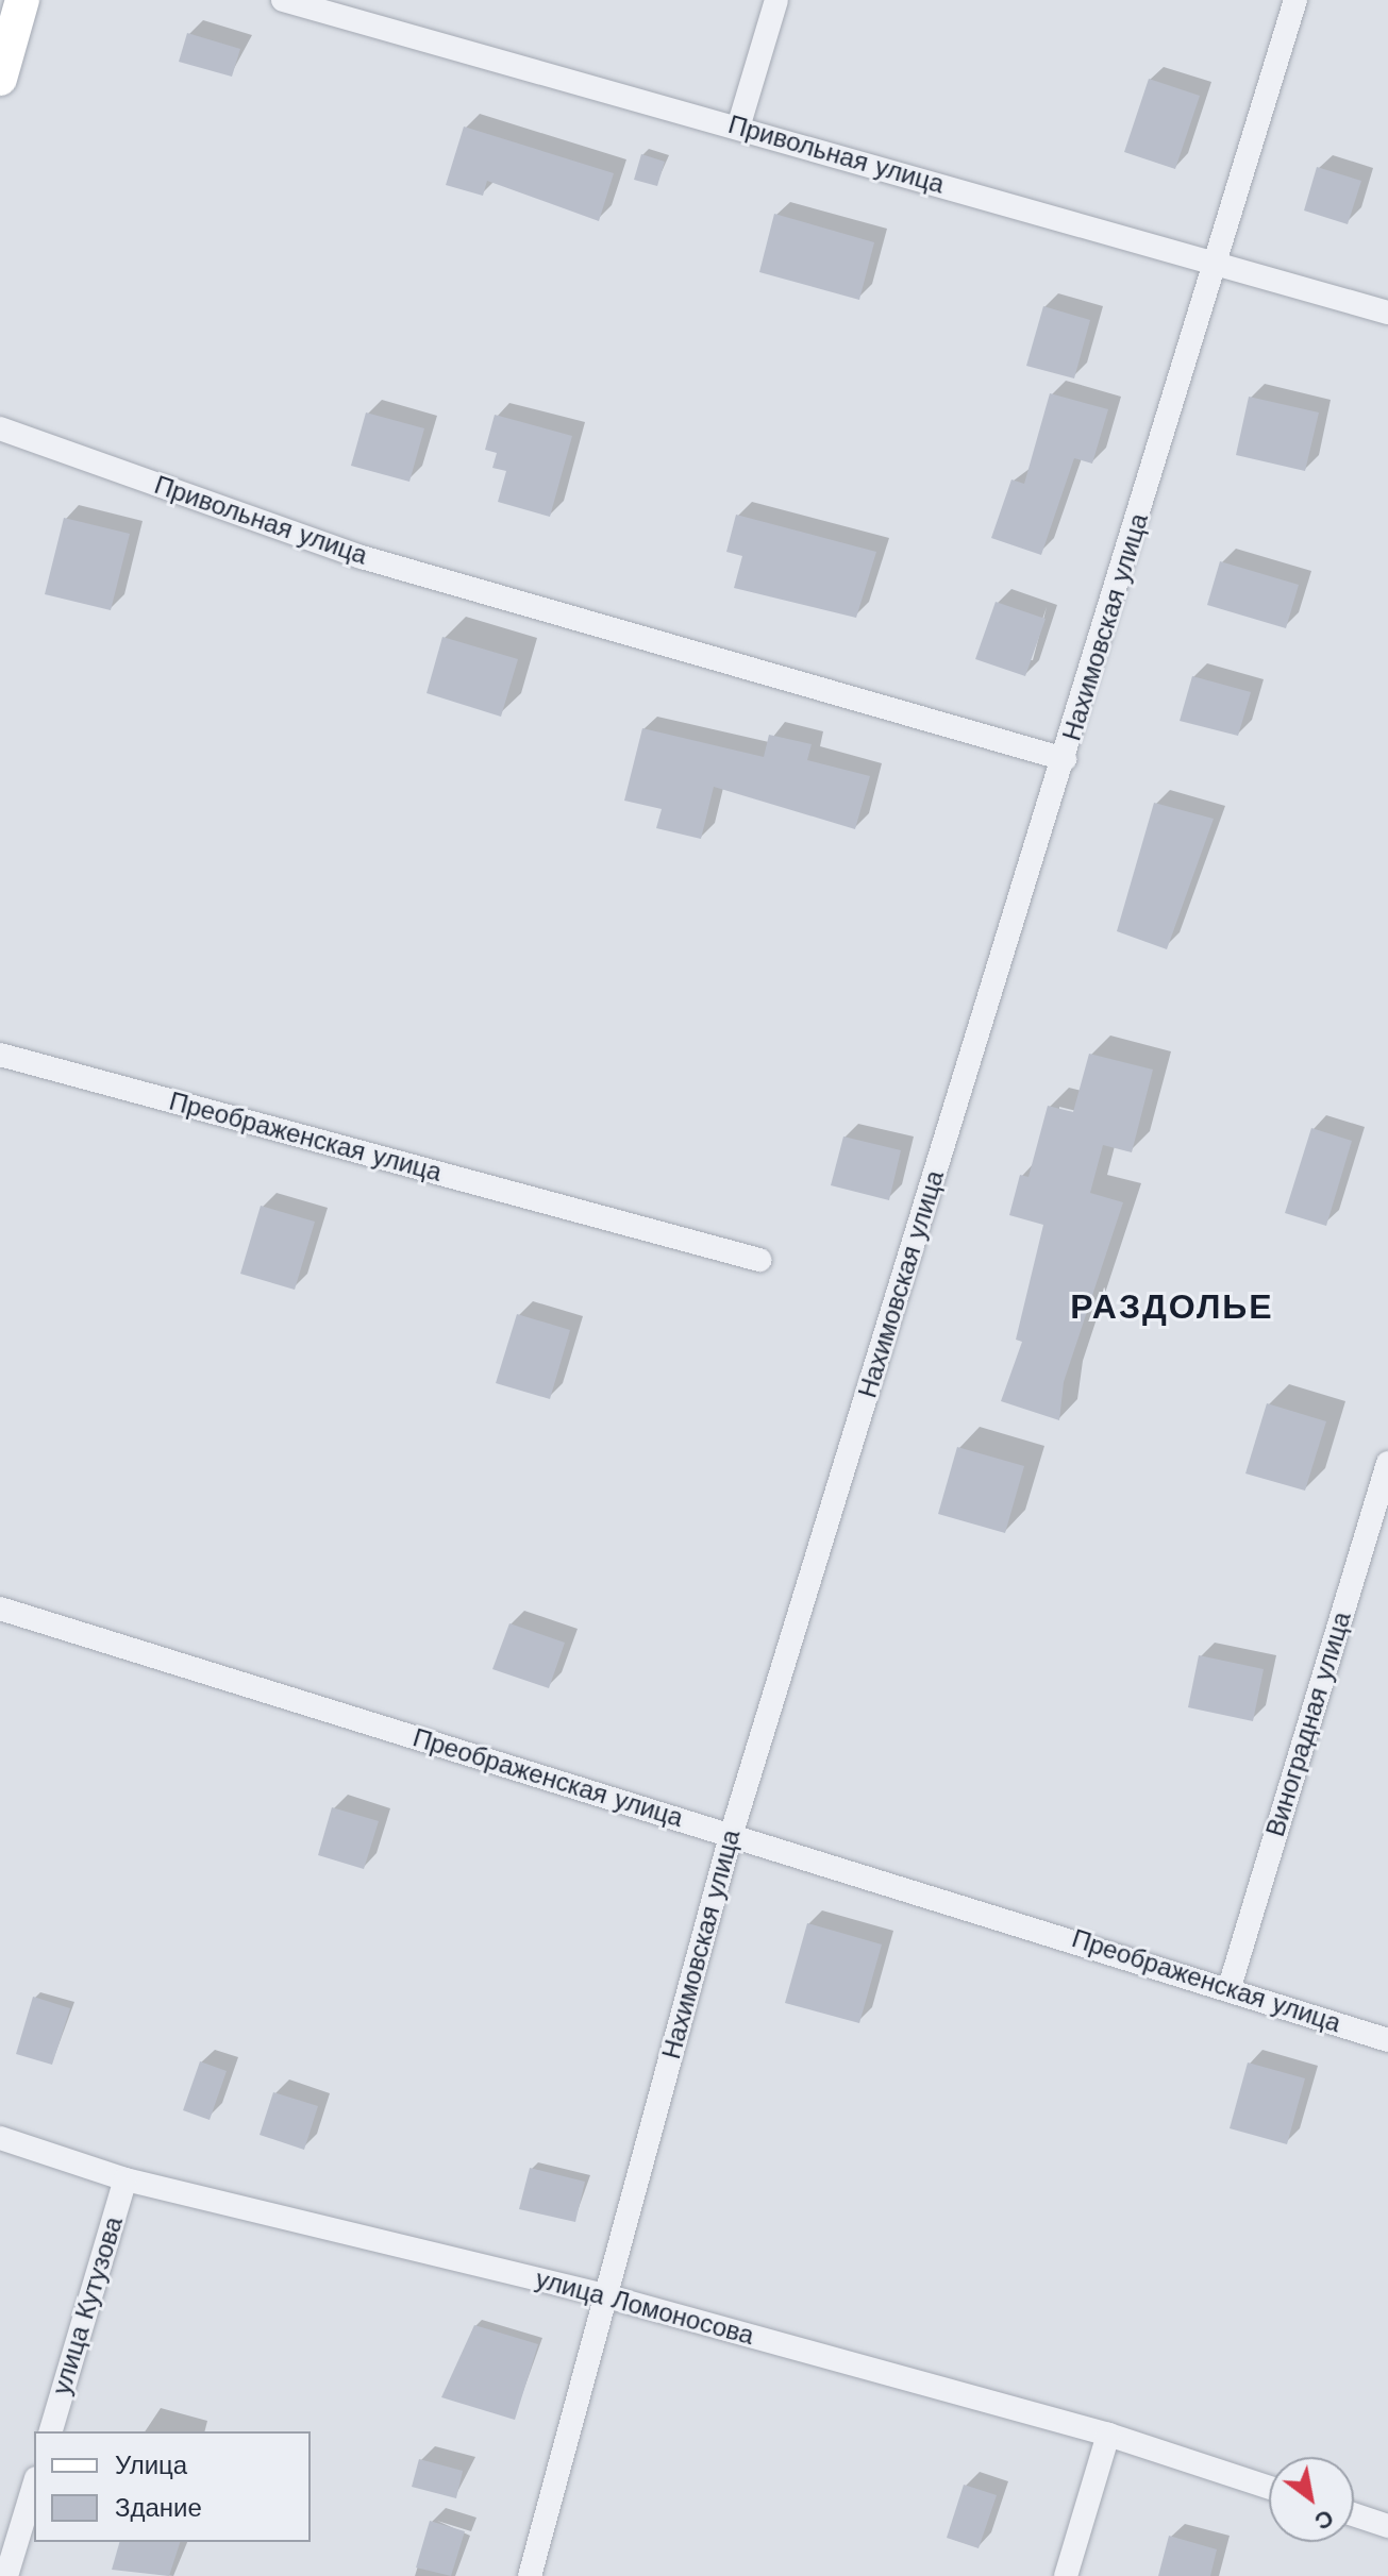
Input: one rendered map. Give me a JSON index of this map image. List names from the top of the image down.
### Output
{
  "streets": {
    "street": [
      "Привольная улица",
      "Нахимовская улица",
      "Преображенская улица",
      "Виноградная улица",
      "улица Кутузова",
      "улица Ломоносова"
    ]
  },
  "crossings": [
    ["Привольная улица", "Нахимовская улица"],
    ["Нахимовская улица", "Преображенская улица"],
    ["Нахимовская улица", "улица Ломоносова"],
    ["Преображенская улица", "Виноградная улица"],
    ["улица Кутузова", "улица Ломоносова"]
  ],
  "districts": ["РАЗДОЛЬЕ"],
  "legend": ["Улица", "Здание"],
  "north": "bottom right"
}
